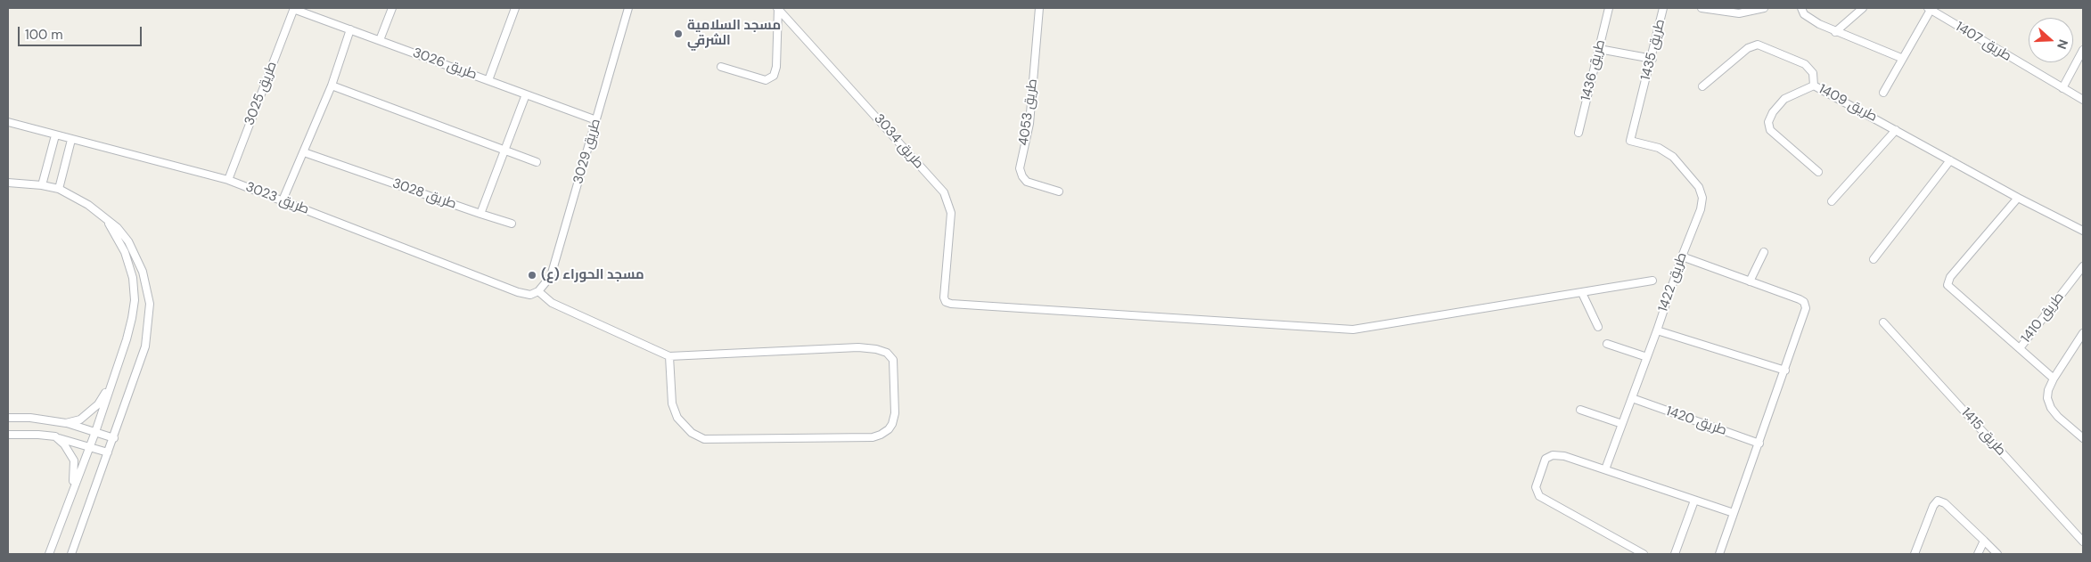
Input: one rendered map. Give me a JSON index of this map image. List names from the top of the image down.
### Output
{
  "streets": {
    "street": [
      "طريق 1407",
      "طريق 1435",
      "طريق 3026",
      "طريق 1436",
      "طريق 3025",
      "طريق 1409",
      "طريق 4053",
      "طريق 3034",
      "طريق 3029",
      "طريق 3028",
      "طريق 3023",
      "طريق 1422",
      "طريق 1410",
      "طريق 1420",
      "طريق 1415"
    ]
  },
  "crossings": [
    ["طريق 1435", "طريق 1422"],
    ["طريق 3026", "طريق 3025"],
    ["طريق 3026", "طريق 3029"],
    ["طريق 3025", "طريق 3023"],
    ["طريق 3029", "طريق 3023"],
    ["طريق 1422", "طريق 1420"]
  ],
  "places": ["مسجد السلامية الشرقي", "مسجد الحوراء (ع)"],
  "scale_bar": "100 m",
  "north": "right"
}
